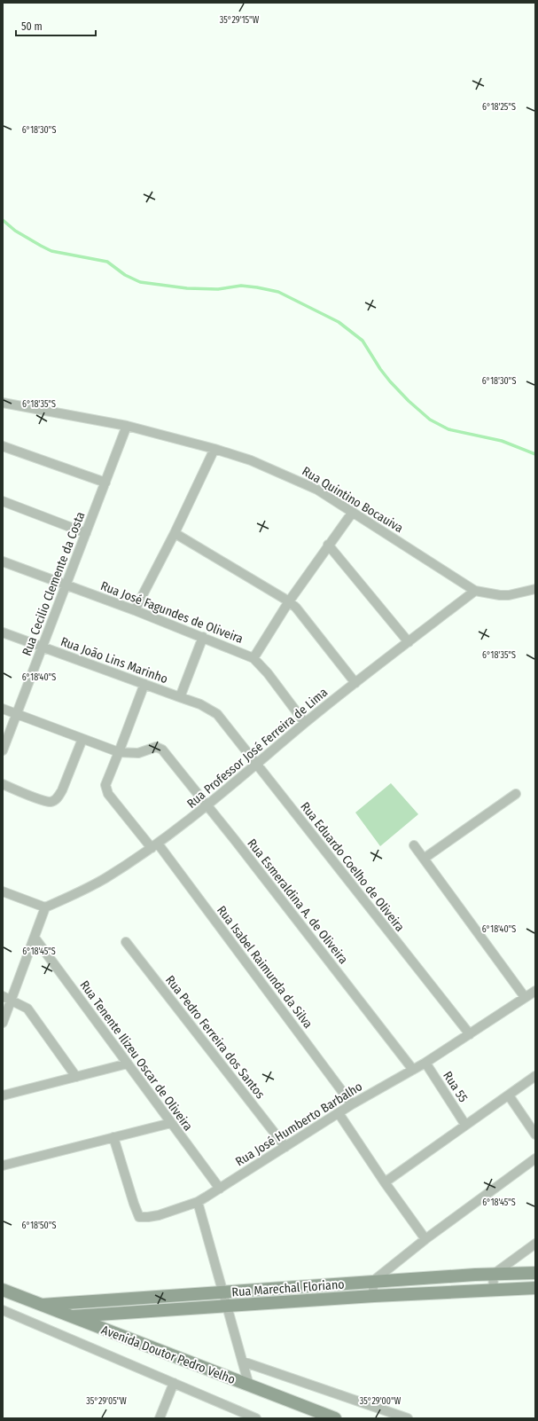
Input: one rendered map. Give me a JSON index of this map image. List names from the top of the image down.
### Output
{
  "streets": {
    "street": [
      "Rua Quintino Bocauiva",
      "Rua Cecilio Clemente da Costa",
      "Rua José Fagundes de Oliveira",
      "Rua João Lins Marinho",
      "Rua Professor José Ferreira de Lima",
      "Rua Eduardo Coelho de Oliveira",
      "Rua Esmeraldina A. de Oliveira",
      "Rua Isabel Raimunda da Silva",
      "Rua Pedro Ferreira dos Santos",
      "Rua Tenente Ilizeu Oscar de Oliveira",
      "Rua 55",
      "Rua José Humberto Barbalho",
      "Rua Marechal Floriano",
      "Avenida Doutor Pedro Velho"
    ]
  },
  "crossings": [
    ["Rua Quintino Bocauiva", "Rua Cecilio Clemente da Costa"],
    ["Rua Quintino Bocauiva", "Rua Professor José Ferreira de Lima"],
    ["Rua Cecilio Clemente da Costa", "Rua José Fagundes de Oliveira"],
    ["Rua Cecilio Clemente da Costa", "Rua João Lins Marinho"],
    ["Rua José Fagundes de Oliveira", "Rua Professor José Ferreira de Lima"],
    ["Rua João Lins Marinho", "Rua Eduardo Coelho de Oliveira"],
    ["Rua João Lins Marinho", "Rua Isabel Raimunda da Silva"],
    ["Rua Professor José Ferreira de Lima", "Rua Eduardo Coelho de Oliveira"],
    ["Rua Professor José Ferreira de Lima", "Rua Esmeraldina A. de Oliveira"],
    ["Rua Professor José Ferreira de Lima", "Rua Isabel Raimunda da Silva"],
    ["Rua Eduardo Coelho de Oliveira", "Rua José Humberto Barbalho"],
    ["Rua Esmeraldina A. de Oliveira", "Rua Isabel Raimunda da Silva"],
    ["Rua Esmeraldina A. de Oliveira", "Rua José Humberto Barbalho"],
    ["Rua Isabel Raimunda da Silva", "Rua José Humberto Barbalho"],
    ["Rua Pedro Ferreira dos Santos", "Rua José Humberto Barbalho"],
    ["Rua Tenente Ilizeu Oscar de Oliveira", "Rua José Humberto Barbalho"],
    ["Rua 55", "Rua José Humberto Barbalho"],
    ["Rua Marechal Floriano", "Avenida Doutor Pedro Velho"]
  ],
  "scale_bar": "50 m",
  "coordinates": [
    "35°29'15\"W",
    "6°18'25\"S",
    "6°18'30\"S",
    "6°18'35\"S",
    "6°18'40\"S",
    "6°18'45\"S",
    "6°18'50\"S",
    "35°29'05\"W",
    "35°29'00\"W"
  ]
}
